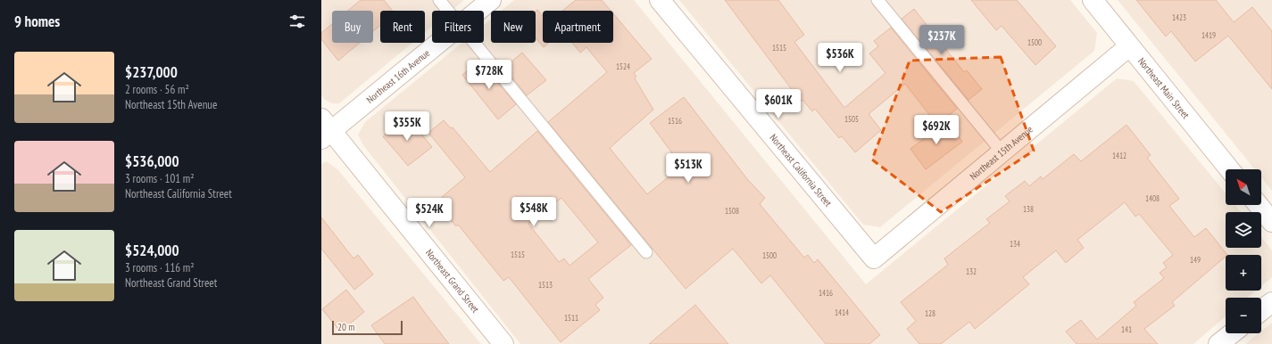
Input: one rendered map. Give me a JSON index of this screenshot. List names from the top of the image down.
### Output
{
  "streets": {
    "street": [
      "Northeast 16th Avenue",
      "Northeast Main Street",
      "Northeast 15th Avenue",
      "Northeast California Street",
      "Northeast Grand Street"
    ]
  },
  "crossings": [
    ["Northeast 16th Avenue", "Northeast Grand Street"],
    ["Northeast Main Street", "Northeast 15th Avenue"],
    ["Northeast 15th Avenue", "Northeast California Street"]
  ],
  "house_numbers": [
    "1423",
    "1419",
    "1500",
    "1515",
    "1524",
    "1505",
    "1516",
    "1412",
    "1408",
    "138",
    "1508",
    "134",
    "1515",
    "1500",
    "149",
    "132",
    "1513",
    "1416",
    "1414",
    "128",
    "1511",
    "141"
  ],
  "scale_bar": "20 m",
  "north": "top left",
  "page": {
    "heading": "9 homes",
    "chip": [
      "Buy",
      "Rent",
      "Filters",
      "New",
      "Apartment"
    ],
    "price": [
      "$237K",
      "$536K",
      "$728K",
      "$601K",
      "$355K",
      "$692K",
      "$513K",
      "$548K",
      "$524K"
    ],
    "list": [
      {
        "name": "$237,000",
        "note": "2 rooms · 56 m² · Northeast 15th Avenue"
      },
      {
        "name": "$536,000",
        "note": "3 rooms · 101 m² · Northeast California Street"
      },
      {
        "name": "$524,000",
        "note": "3 rooms · 116 m² · Northeast Grand Street"
      }
    ],
    "map_buttons": ["+", "−"],
    "scale": "20 m"
  }
}
